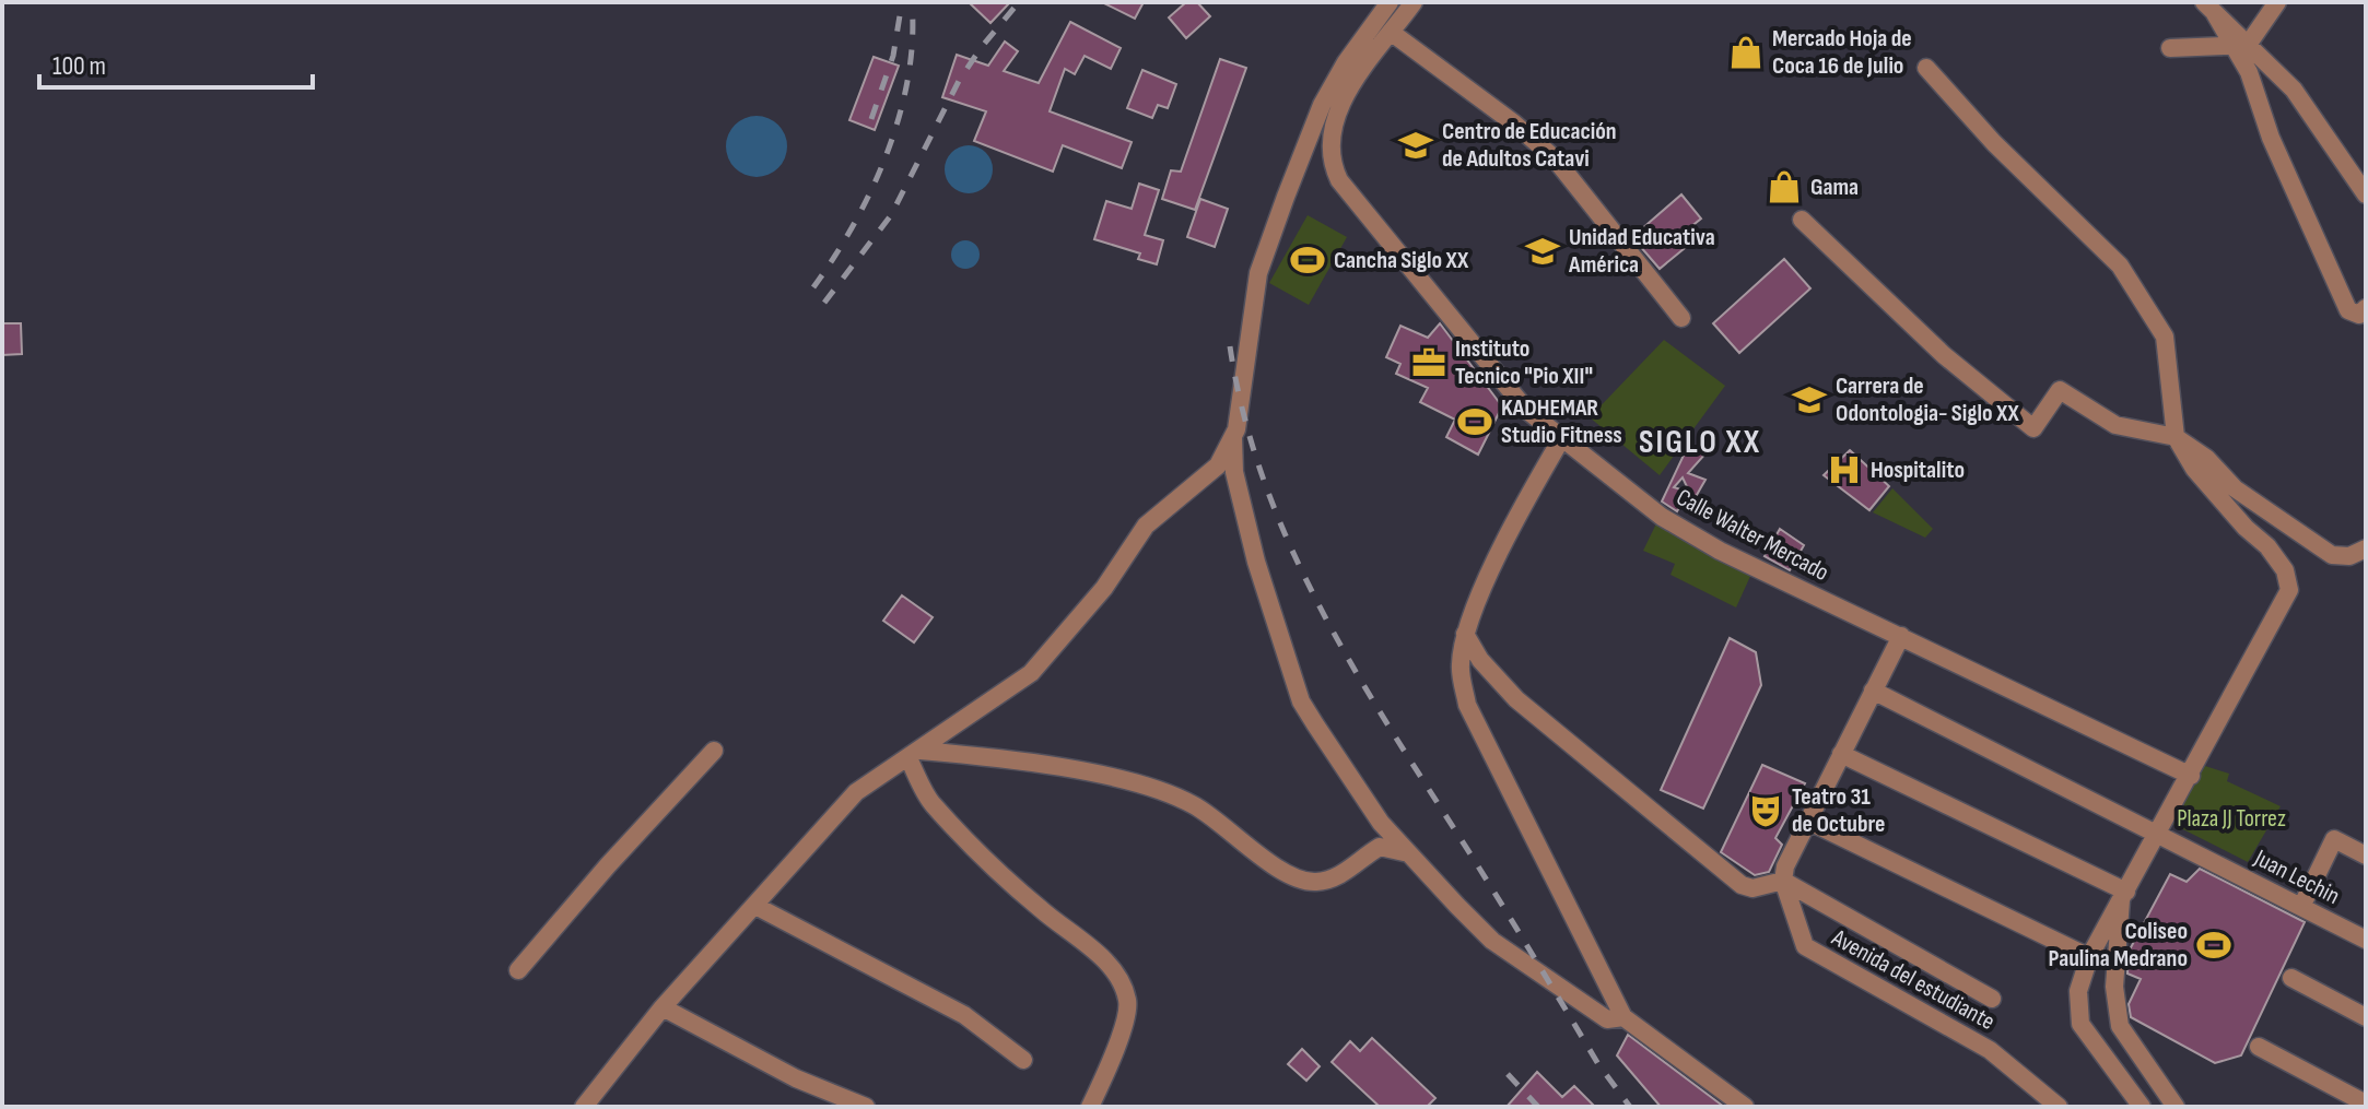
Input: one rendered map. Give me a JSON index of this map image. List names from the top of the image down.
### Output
{
  "streets": {
    "street": ["Calle Walter Mercado", "Juan Lechin", "Avenida del estudiante"]
  },
  "districts": ["SIGLO XX"],
  "parks": ["Plaza JJ Torrez"],
  "places": {
    "shop": ["Mercado Hoja de Coca 16 de Julio", "Gama"],
    "school or university": ["Centro de Educación de Adultos Catavi", "Unidad Educativa América", "Carrera de Odontologia- Siglo XX"],
    "sports": ["Cancha Siglo XX", "KADHEMAR Studio Fitness", "Coliseo Paulina Medrano"],
    "office": ["Instituto Tecnico \"Pio XII\""],
    "hospital": ["Hospitalito"],
    "theatre": ["Teatro 31 de Octubre"]
  },
  "scale_bar": "100 m"
}
